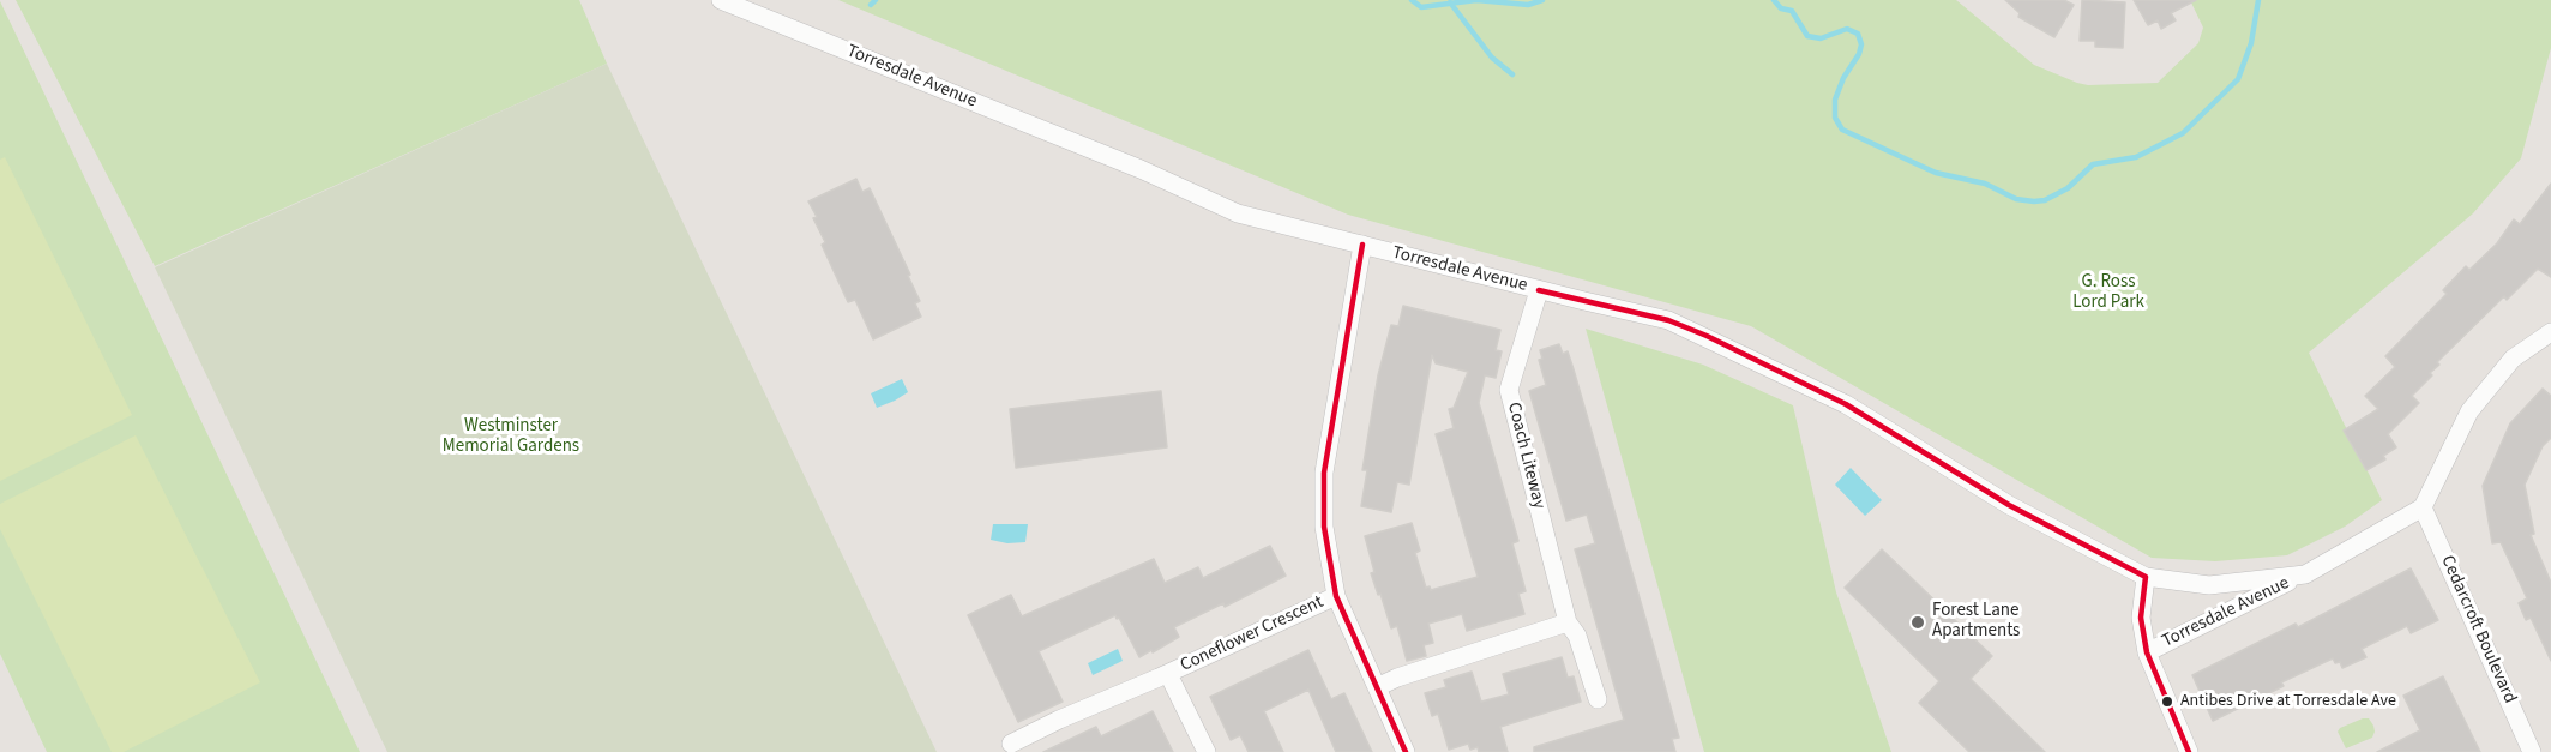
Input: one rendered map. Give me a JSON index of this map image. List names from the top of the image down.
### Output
{
  "streets": {
    "street": [
      "Torresdale Avenue",
      "Coach Liteway",
      "Cedarcroft Boulevard",
      "Coneflower Crescent"
    ]
  },
  "crossings": [
    ["Torresdale Avenue", "Coach Liteway"],
    ["Torresdale Avenue", "Cedarcroft Boulevard"]
  ],
  "parks": ["G. Ross Lord Park", "Westminster Memorial Gardens"],
  "places": ["Forest Lane Apartments", "Antibes Drive at Torresdale Ave"]
}
